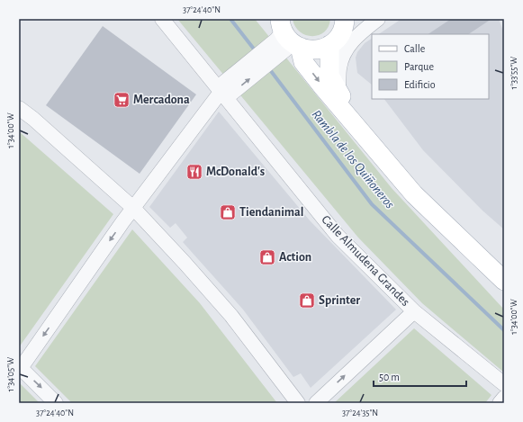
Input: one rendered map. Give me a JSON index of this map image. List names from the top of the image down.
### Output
{
  "streets": {
    "street": ["Calle Almudena Grandes"]
  },
  "water": ["Rambla de los Quiñoneros"],
  "places": {
    "supermarket": ["Mercadona"],
    "restaurant": ["McDonald's"],
    "shop": ["Tiendanimal", "Action", "Sprinter"]
  },
  "legend": ["Calle", "Parque", "Edificio"],
  "scale_bar": "50 m",
  "coordinates": [
    "37°24'40\"N",
    "1°33'55\"W",
    "1°34'00\"W",
    "1°34'05\"W",
    "37°24'35\"N"
  ]
}
